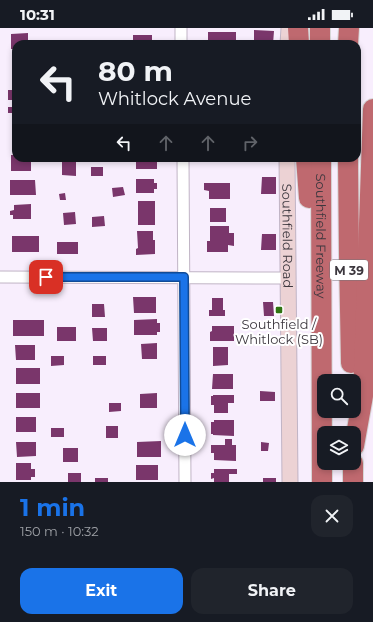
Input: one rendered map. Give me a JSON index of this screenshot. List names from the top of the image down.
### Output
{
  "streets": {
    "highway": ["Southfield Freeway", "M 39"],
    "main road": ["Southfield Road"]
  },
  "places": {
    "transit": ["Southfield / Whitlock (SB)"]
  },
  "page": {
    "status": "10:31",
    "turn": ["80 m", "Whitlock Avenue"],
    "heading": ["1 min", "150 m · 10:32"],
    "buttons": ["Exit", "Share"]
  }
}
